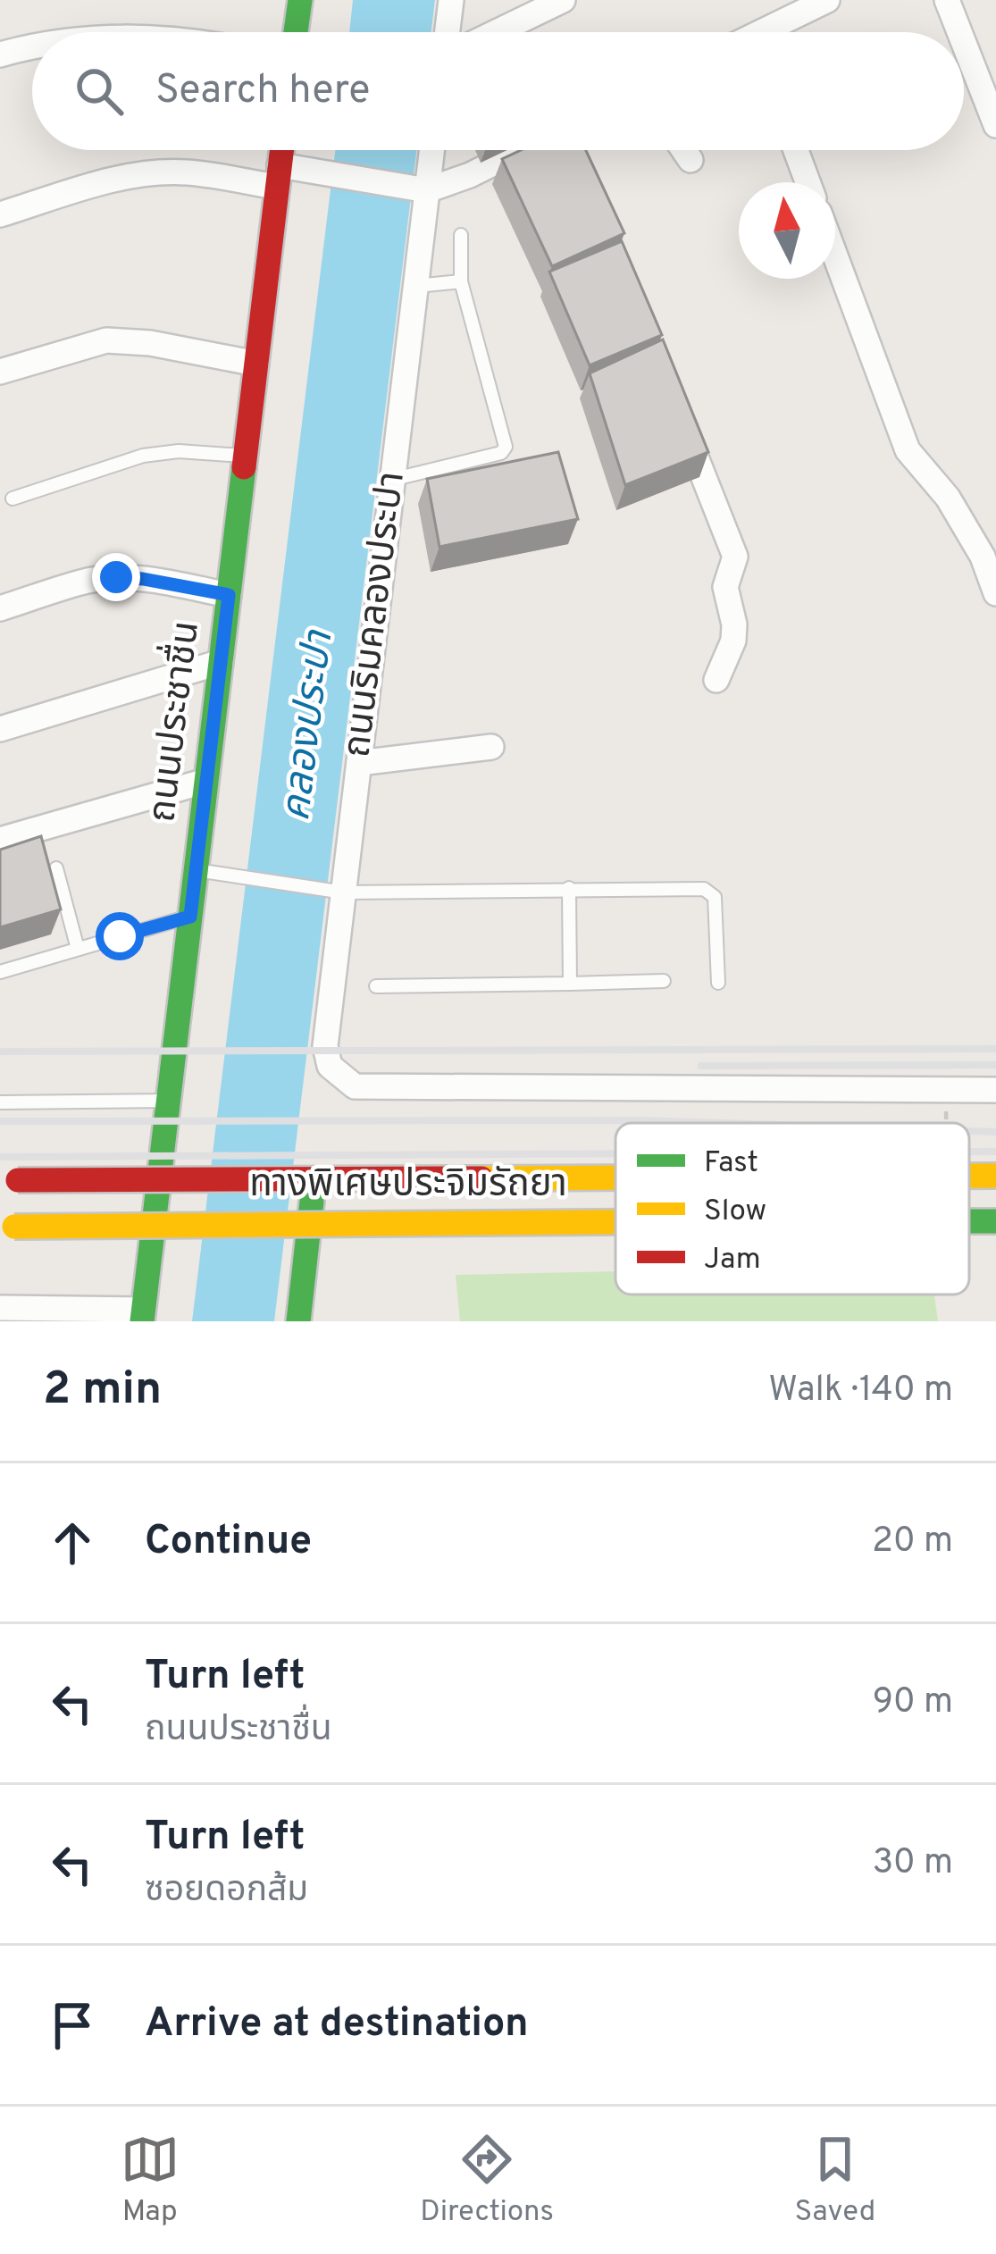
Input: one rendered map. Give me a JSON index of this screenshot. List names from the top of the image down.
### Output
{
  "streets": {
    "main road": ["ถนนประชาชื่น", "ทางพิเศษประจิมรัถยา"],
    "street": ["ถนนริมคลองประปา"]
  },
  "water": ["คลองประปา"],
  "legend": ["Fast", "Slow", "Jam"],
  "north": "top",
  "page": {
    "search": "Search here",
    "heading": ["2 min", "Walk · 140 m"],
    "list": [
      ["Continue", "20 m"],
      ["Turn left", "ถนนประชาชื่น", "90 m"],
      ["Turn left", "ซอยดอกส้ม", "30 m"],
      "Arrive at destination"
    ],
    "nav": ["Map", "Directions", "Saved"]
  }
}
